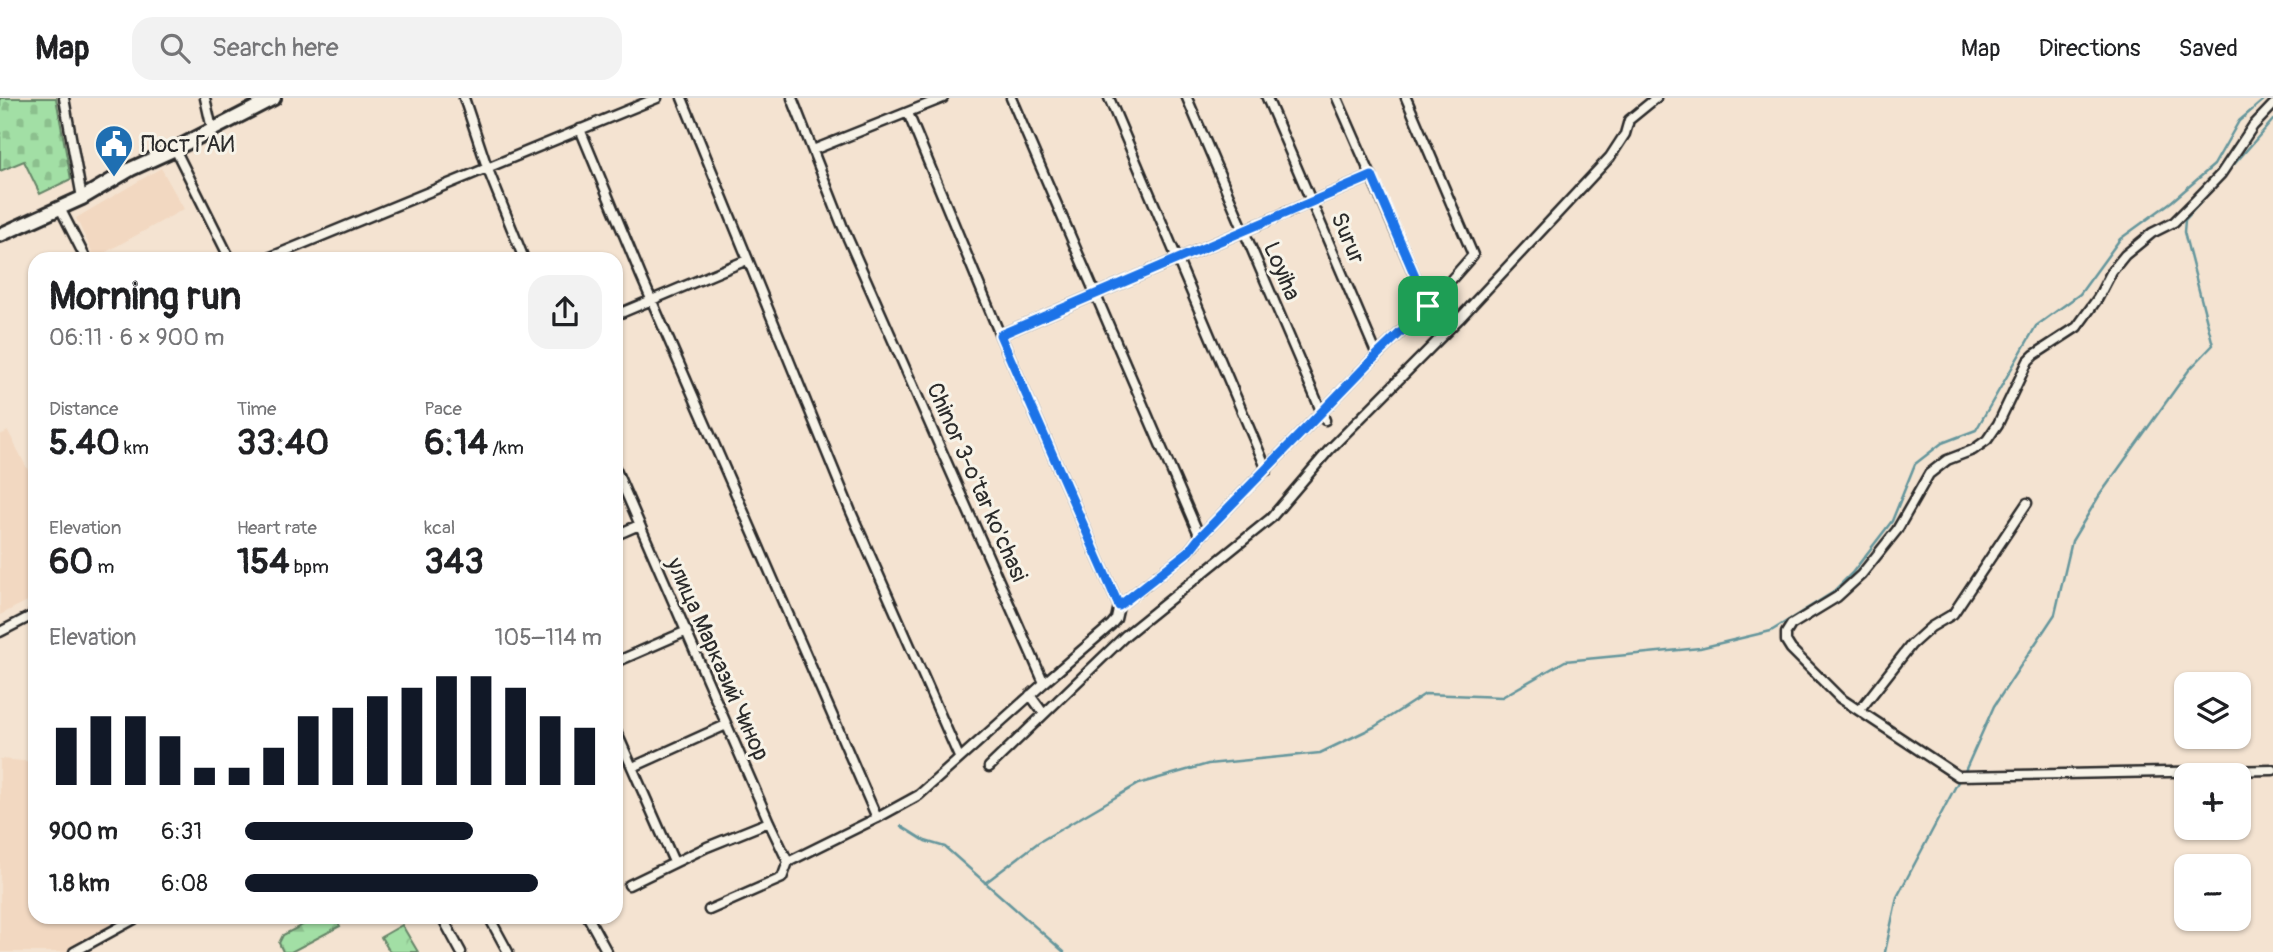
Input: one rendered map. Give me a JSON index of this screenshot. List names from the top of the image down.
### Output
{
  "streets": {
    "street": [
      "Surur",
      "Loyiha",
      "Chinor 3-o'tar ko'chasi",
      "улица Марказий Чинор"
    ]
  },
  "places": {
    "public building": ["Пост ГАИ"]
  },
  "page": {
    "header": "Map",
    "search": "Search here",
    "nav": ["Map", "Directions", "Saved"],
    "heading": ["Morning run", "06:11 · 6 × 900 m"],
    "stats": [
      ["Distance", "5.40 km"],
      ["Time", "33:40"],
      ["Pace", "6:14 /km"],
      ["Elevation", "60 m"],
      ["Heart rate", "154 bpm"],
      ["kcal", "343"]
    ],
    "chart": ["Elevation", "105–114 m"],
    "map_buttons": ["+", "−"],
    "list": [
      {
        "name": "900 m",
        "note": "6:31"
      },
      {
        "name": "1.8 km",
        "note": "6:08"
      }
    ]
  }
}
